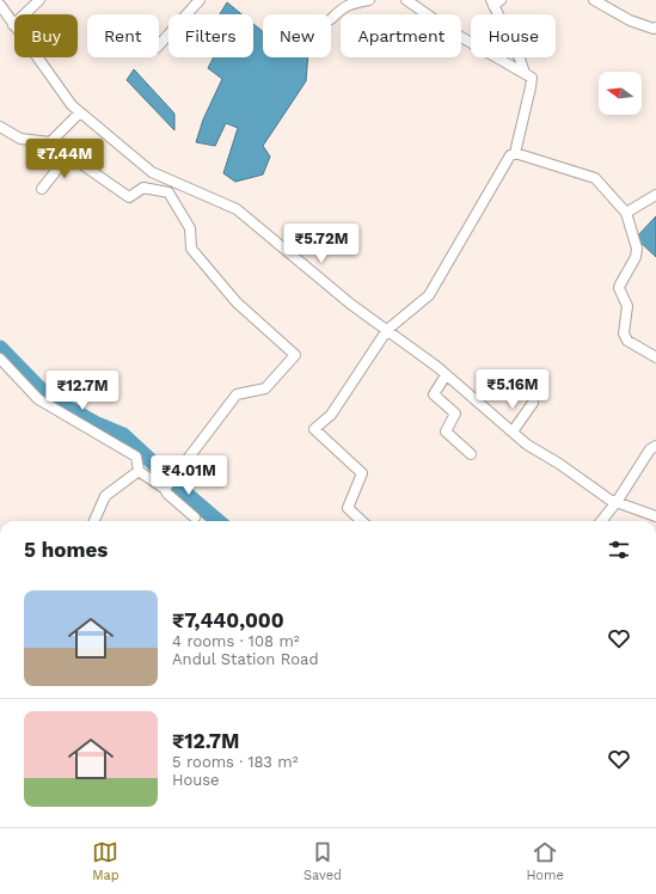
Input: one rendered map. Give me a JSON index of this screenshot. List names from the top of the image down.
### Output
{
  "north": "left",
  "page": {
    "chip": [
      "Buy",
      "Rent",
      "Filters",
      "New",
      "Apartment",
      "House"
    ],
    "price": [
      "₹7.44M",
      "₹5.72M",
      "₹5.16M",
      "₹12.7M",
      "₹4.01M"
    ],
    "heading": "5 homes",
    "list": [
      {
        "name": "₹7,440,000",
        "note": "4 rooms · 108 m² · Andul Station Road"
      },
      {
        "name": "₹12.7M",
        "note": "5 rooms · 183 m² · House"
      }
    ],
    "tabs": ["Map", "Saved", "Home"]
  }
}
